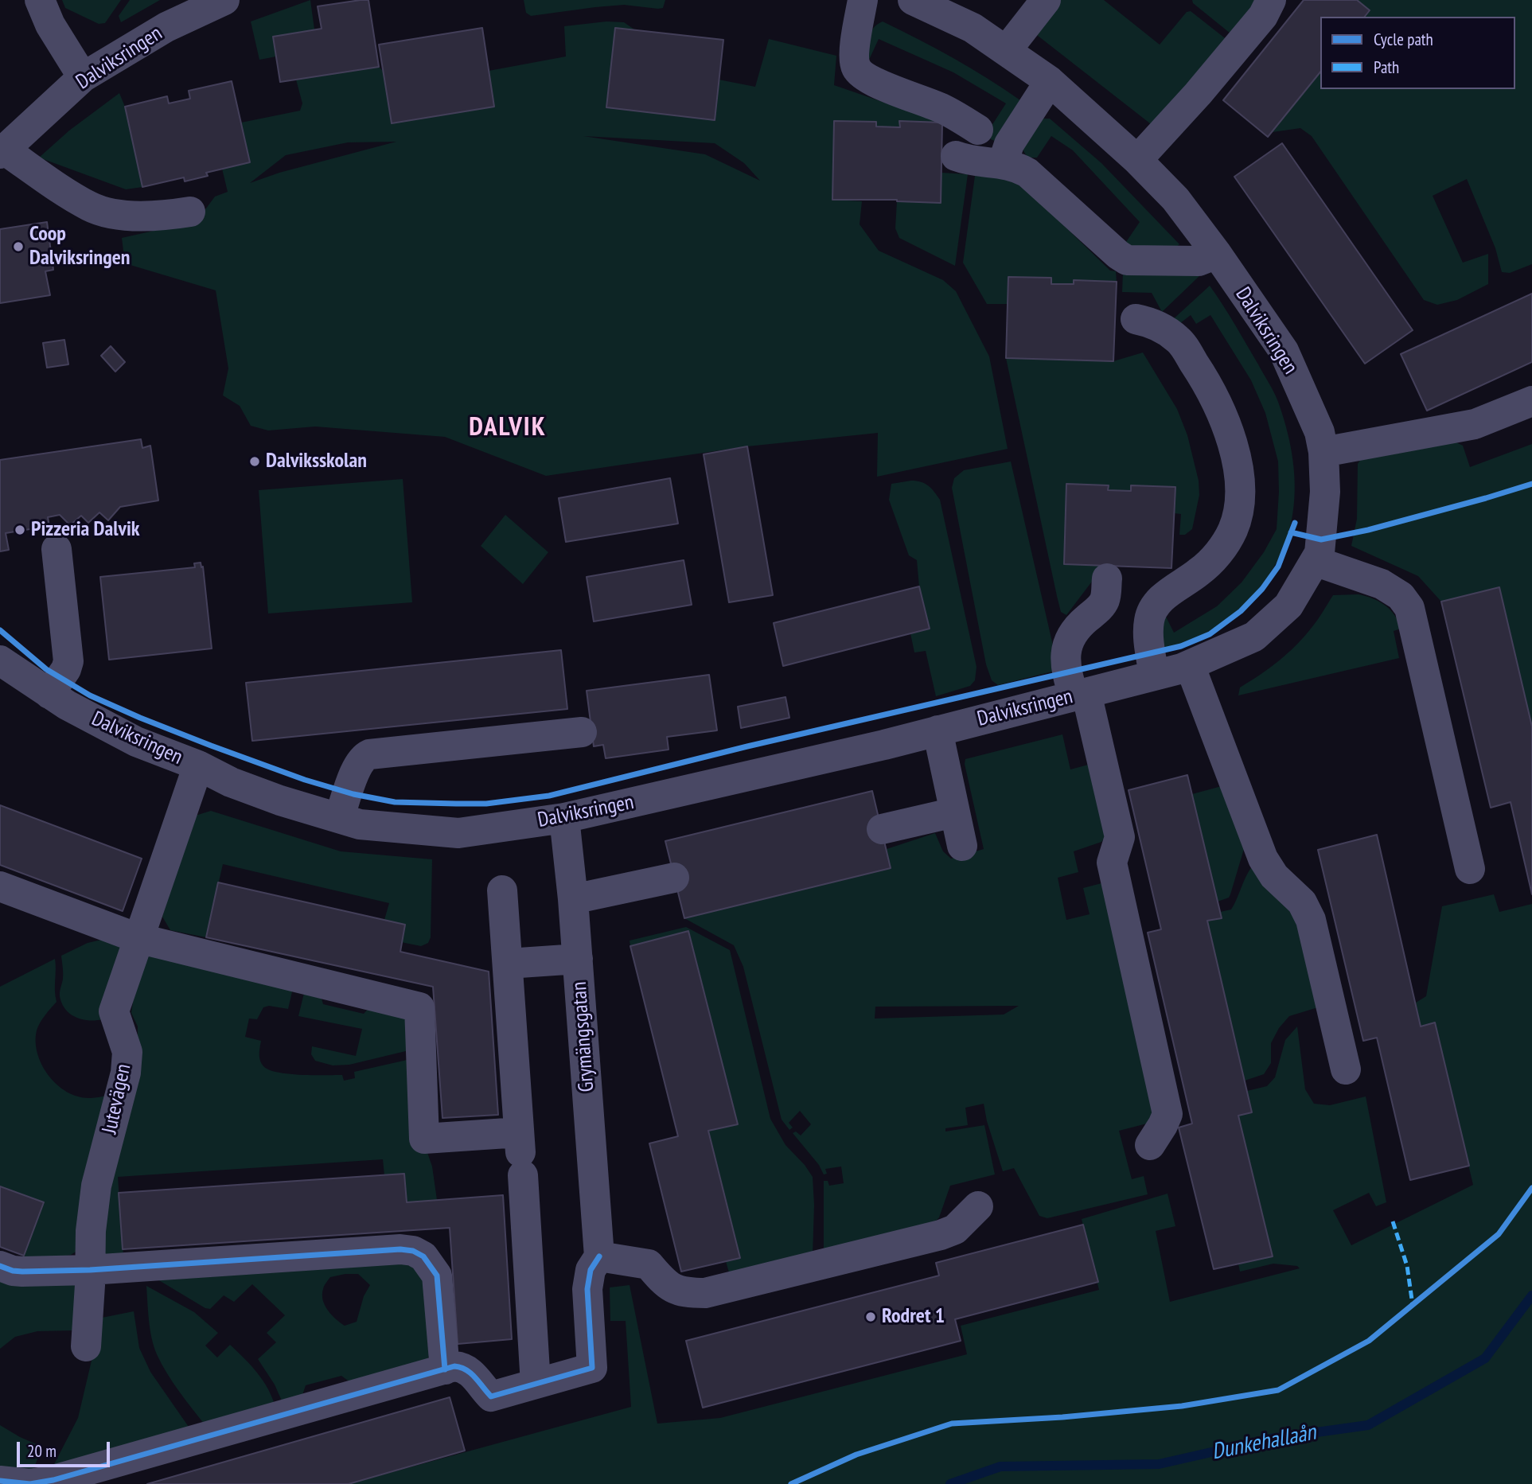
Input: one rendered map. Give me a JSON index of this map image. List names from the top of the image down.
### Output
{
  "streets": {
    "street": ["Dalviksringen", "Grymängsgatan", "Jutevägen"]
  },
  "crossings": [
    ["Dalviksringen", "Grymängsgatan"],
    ["Dalviksringen", "Jutevägen"]
  ],
  "districts": ["DALVIK"],
  "water": ["Dunkehallaån"],
  "places": [
    "Coop Dalviksringen",
    "Dalviksskolan",
    "Pizzeria Dalvik",
    "Rodret 1"
  ],
  "legend": ["Cycle path", "Path"],
  "scale_bar": "20 m"
}
